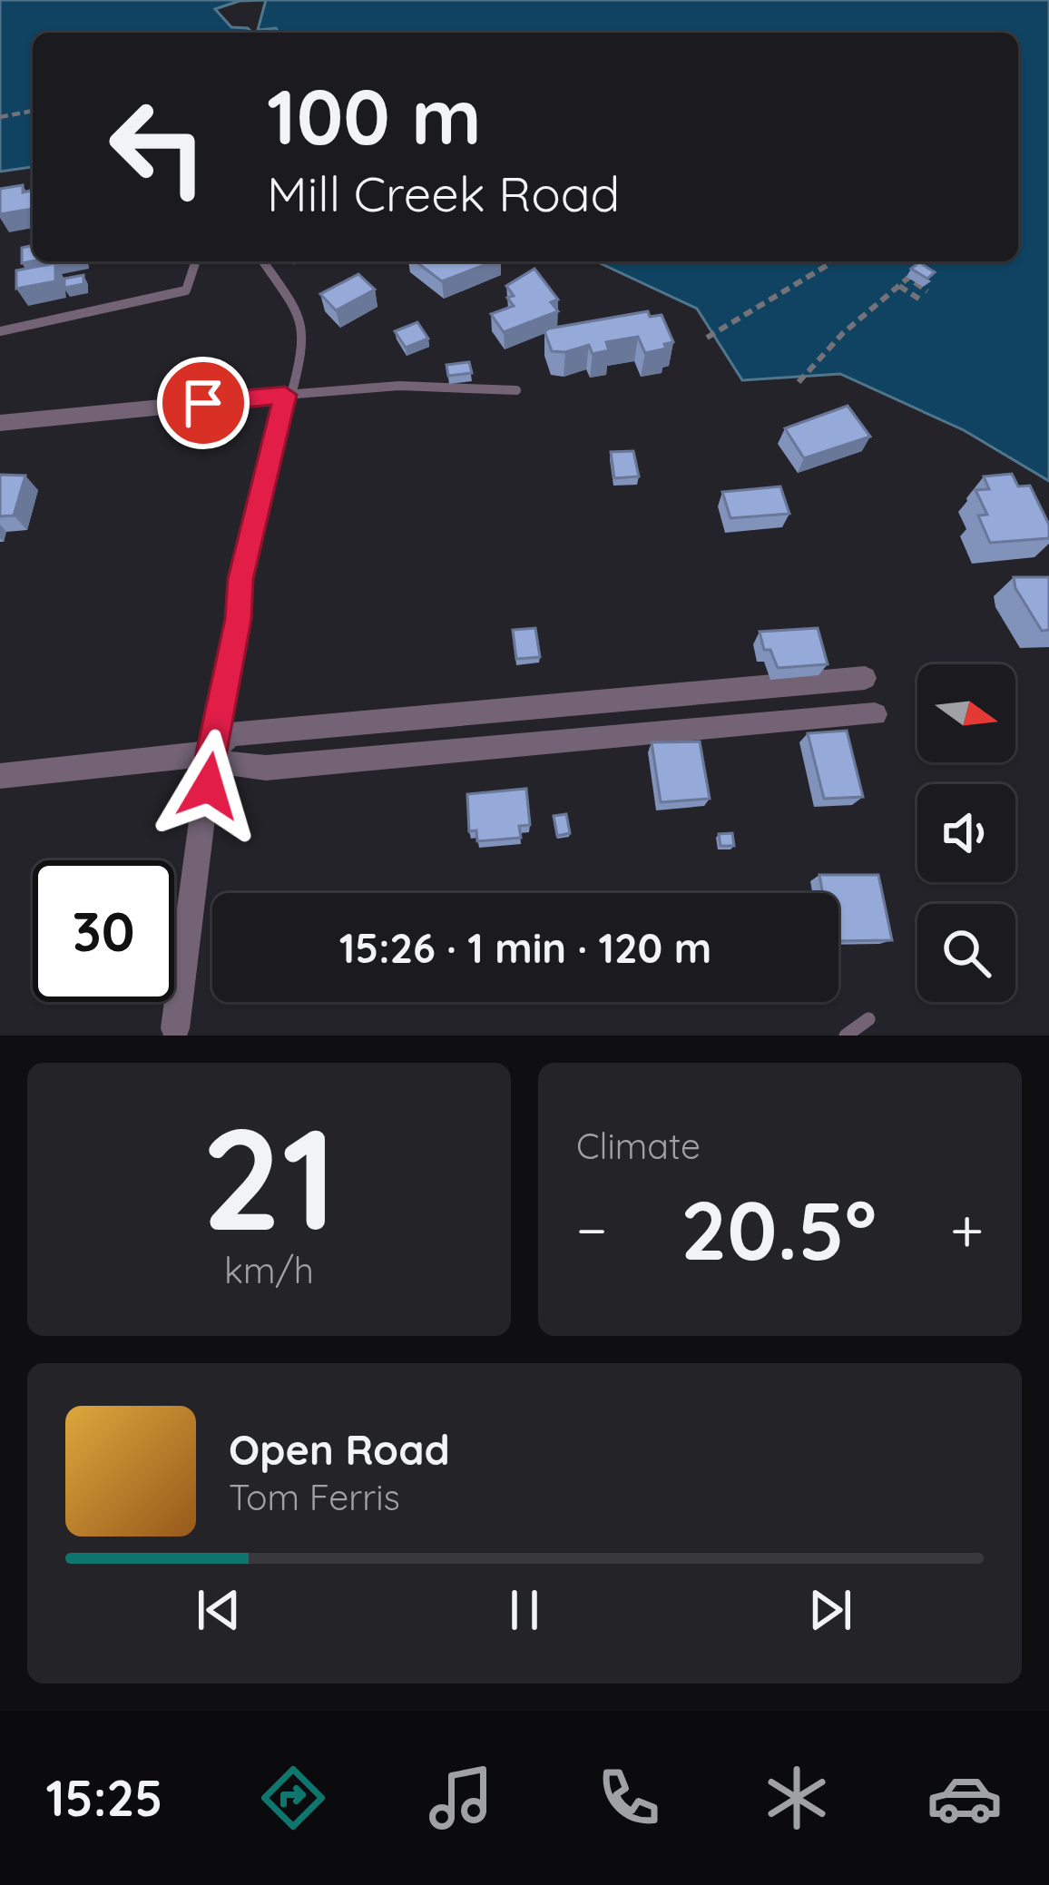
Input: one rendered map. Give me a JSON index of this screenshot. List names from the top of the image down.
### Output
{
  "north": "right",
  "page": {
    "turn": ["100 m", "Mill Creek Road"],
    "limit": "30",
    "trip": "15:26 · 1 min · 120 m",
    "tile": [
      ["21", "km/h"],
      "Climate"
    ],
    "heat": ["−", "20.5°", "+"],
    "song": ["Open Road", "Tom Ferris"],
    "tabs": "15:25"
  }
}
